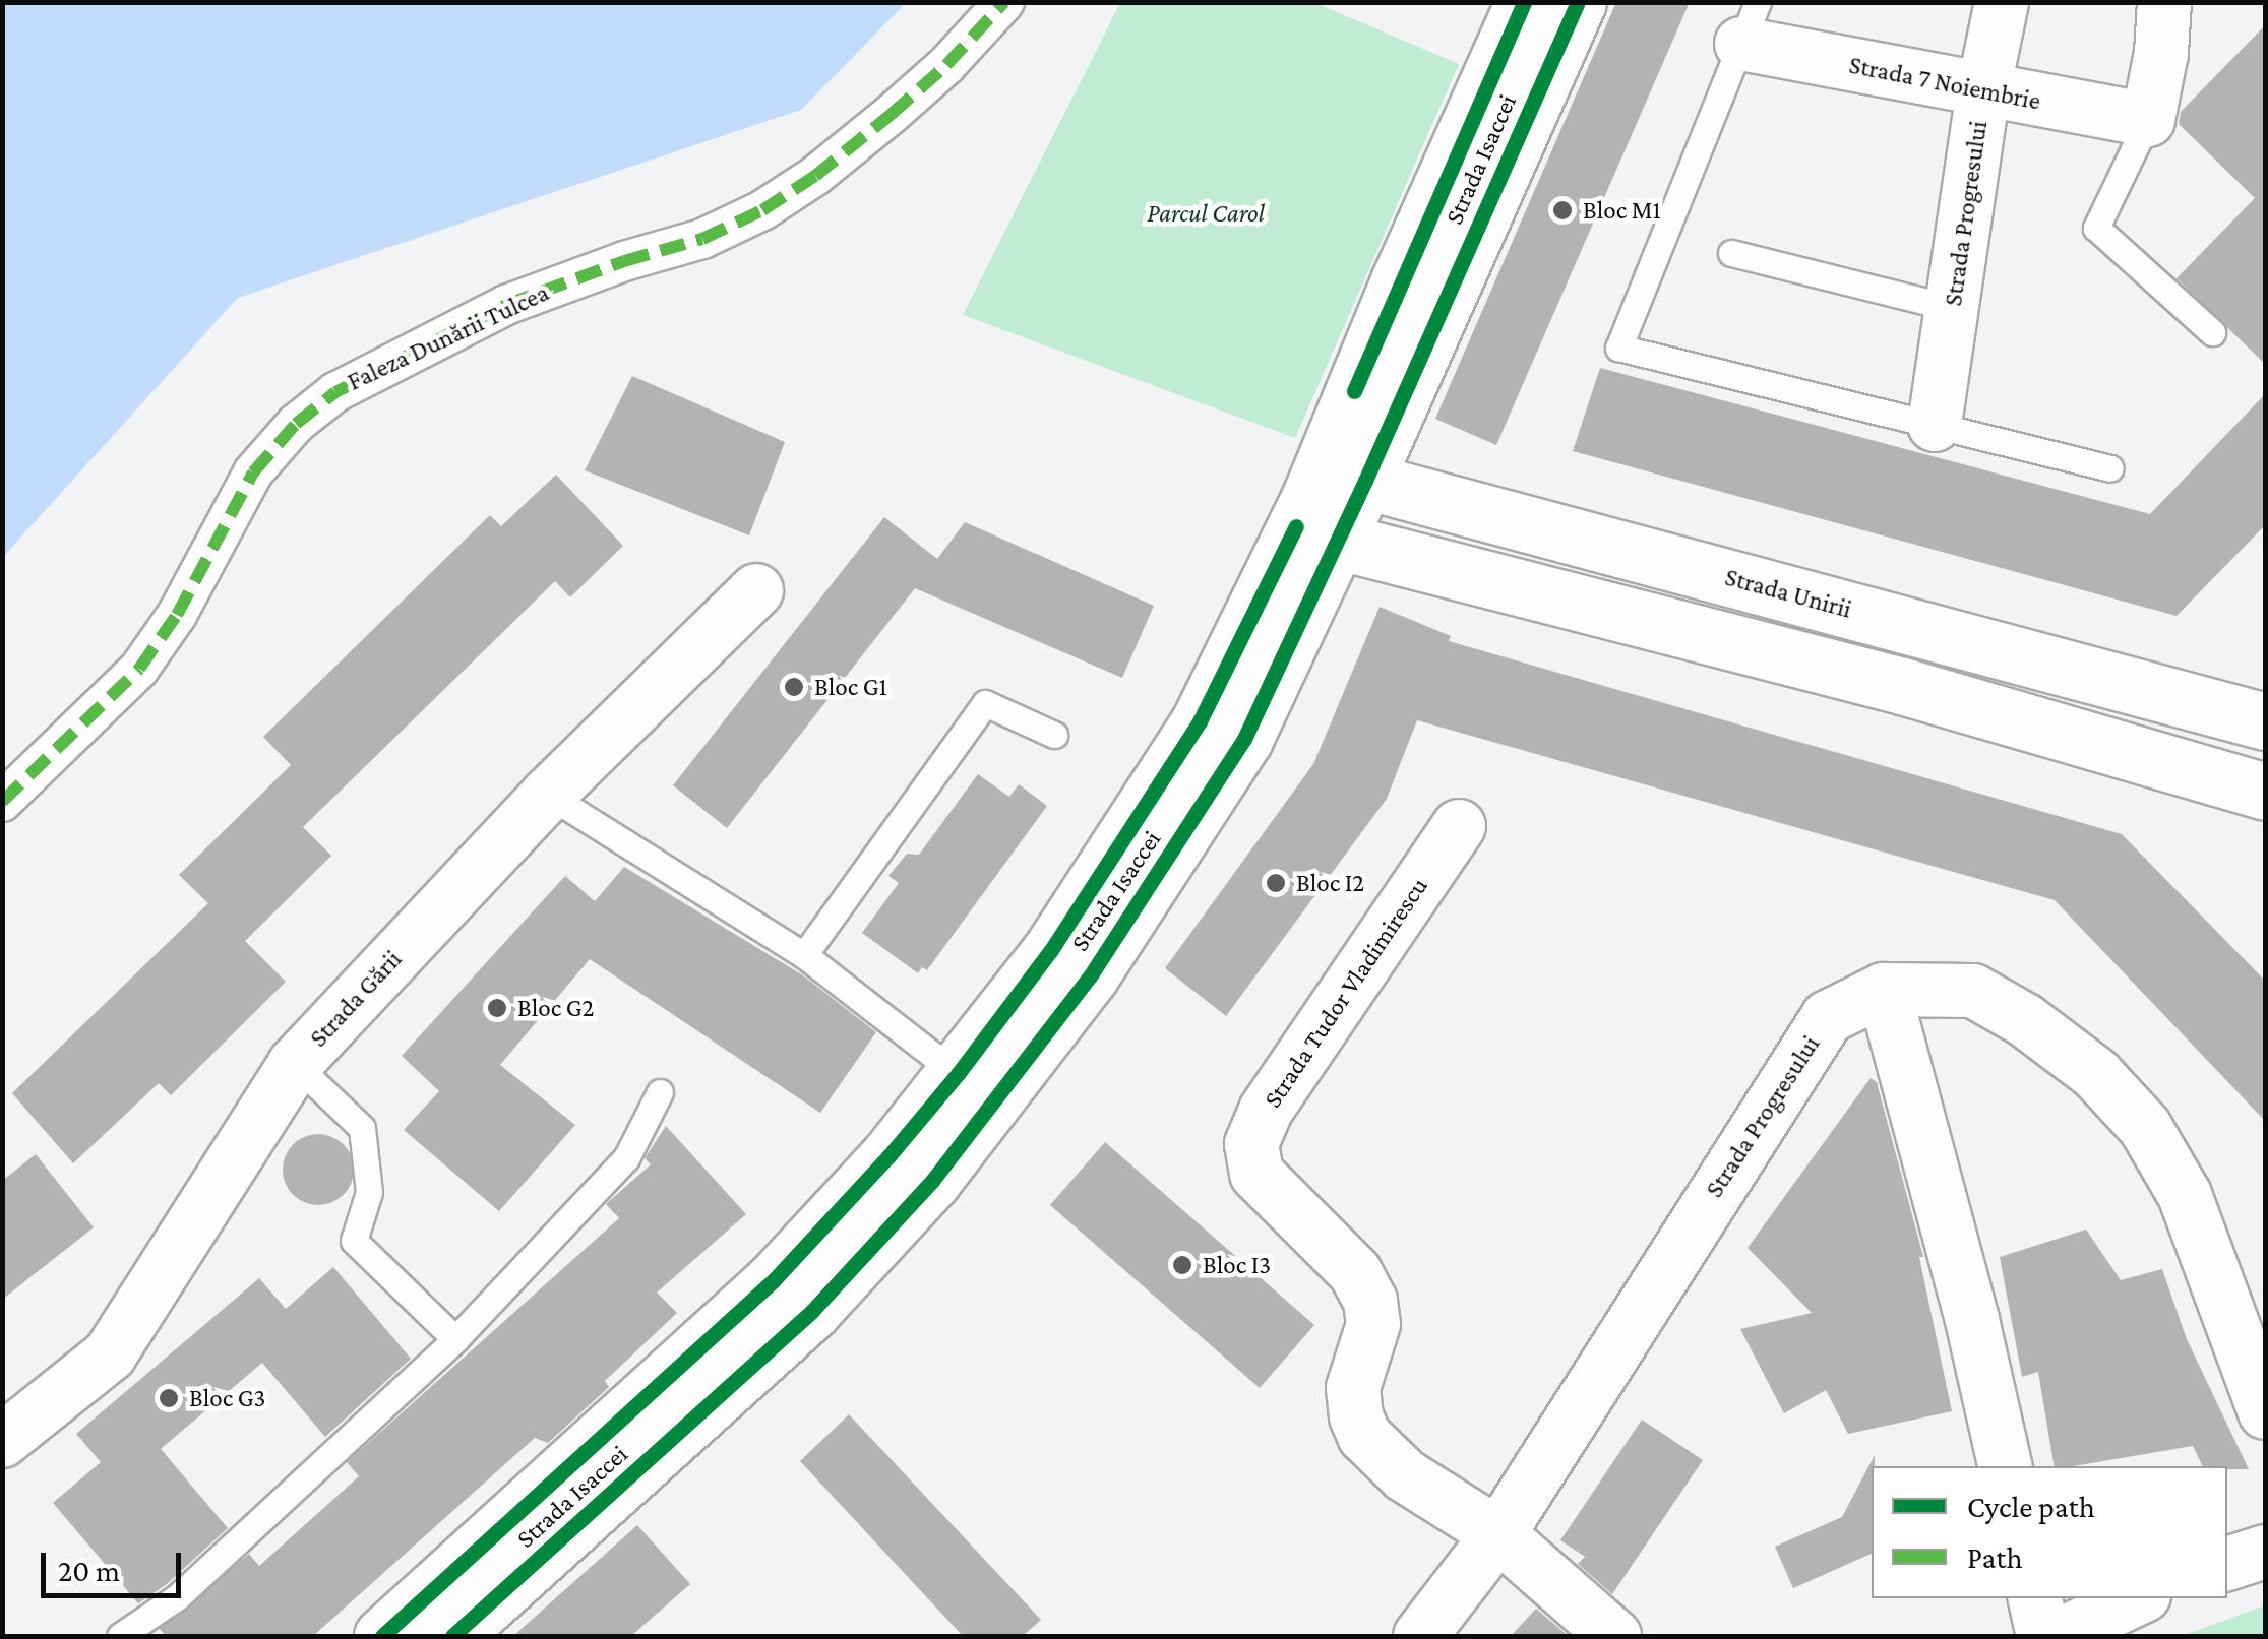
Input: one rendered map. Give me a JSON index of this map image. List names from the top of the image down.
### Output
{
  "streets": {
    "main road": ["Strada Isaccei", "Strada Unirii"],
    "street": [
      "Strada 7 Noiembrie",
      "Strada Progresului",
      "Faleza Dunării Tulcea",
      "Strada Tudor Vladimirescu",
      "Strada Gării"
    ]
  },
  "crossings": [
    ["Strada 7 Noiembrie", "Strada Progresului"],
    ["Strada Isaccei", "Strada Unirii"],
    ["Strada Progresului", "Strada Tudor Vladimirescu"]
  ],
  "parks": ["Parcul Carol"],
  "places": [
    "Bloc M1",
    "Bloc G1",
    "Bloc I2",
    "Bloc G2",
    "Bloc I3",
    "Bloc G3"
  ],
  "legend": ["Cycle path", "Path"],
  "scale_bar": "20 m"
}
